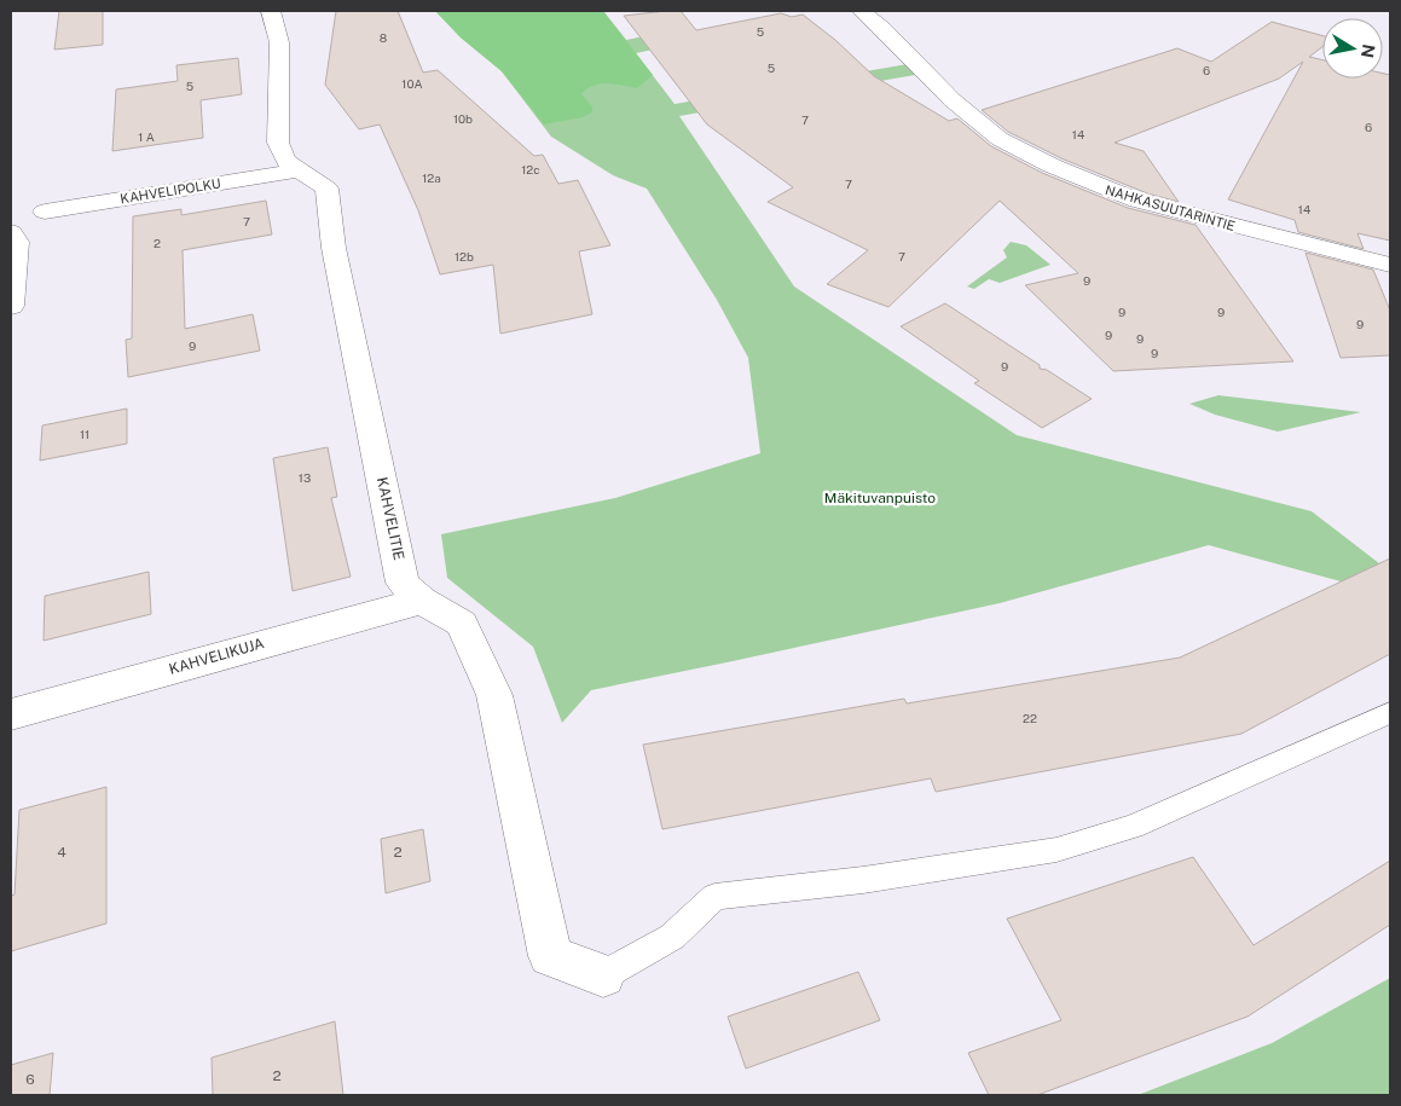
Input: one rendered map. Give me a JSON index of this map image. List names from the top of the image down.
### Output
{
  "streets": {
    "street": [
      "KAHVELIPOLKU",
      "NAHKASUUTARINTIE",
      "KAHVELITIE",
      "KAHVELIKUJA"
    ]
  },
  "crossings": [
    ["KAHVELIPOLKU", "KAHVELITIE"],
    ["KAHVELITIE", "KAHVELIKUJA"]
  ],
  "parks": ["Mäkituvanpuisto"],
  "house_numbers": [
    "5",
    "8",
    "5",
    "6",
    "10A",
    "5",
    "10b",
    "7",
    "6",
    "14",
    "1 A",
    "12c",
    "12a",
    "7",
    "14",
    "7",
    "2",
    "12b",
    "7",
    "9",
    "9",
    "9",
    "9",
    "9",
    "9",
    "9",
    "9",
    "9",
    "11",
    "13",
    "22",
    "4",
    "2",
    "2",
    "6"
  ],
  "north": "right"
}
